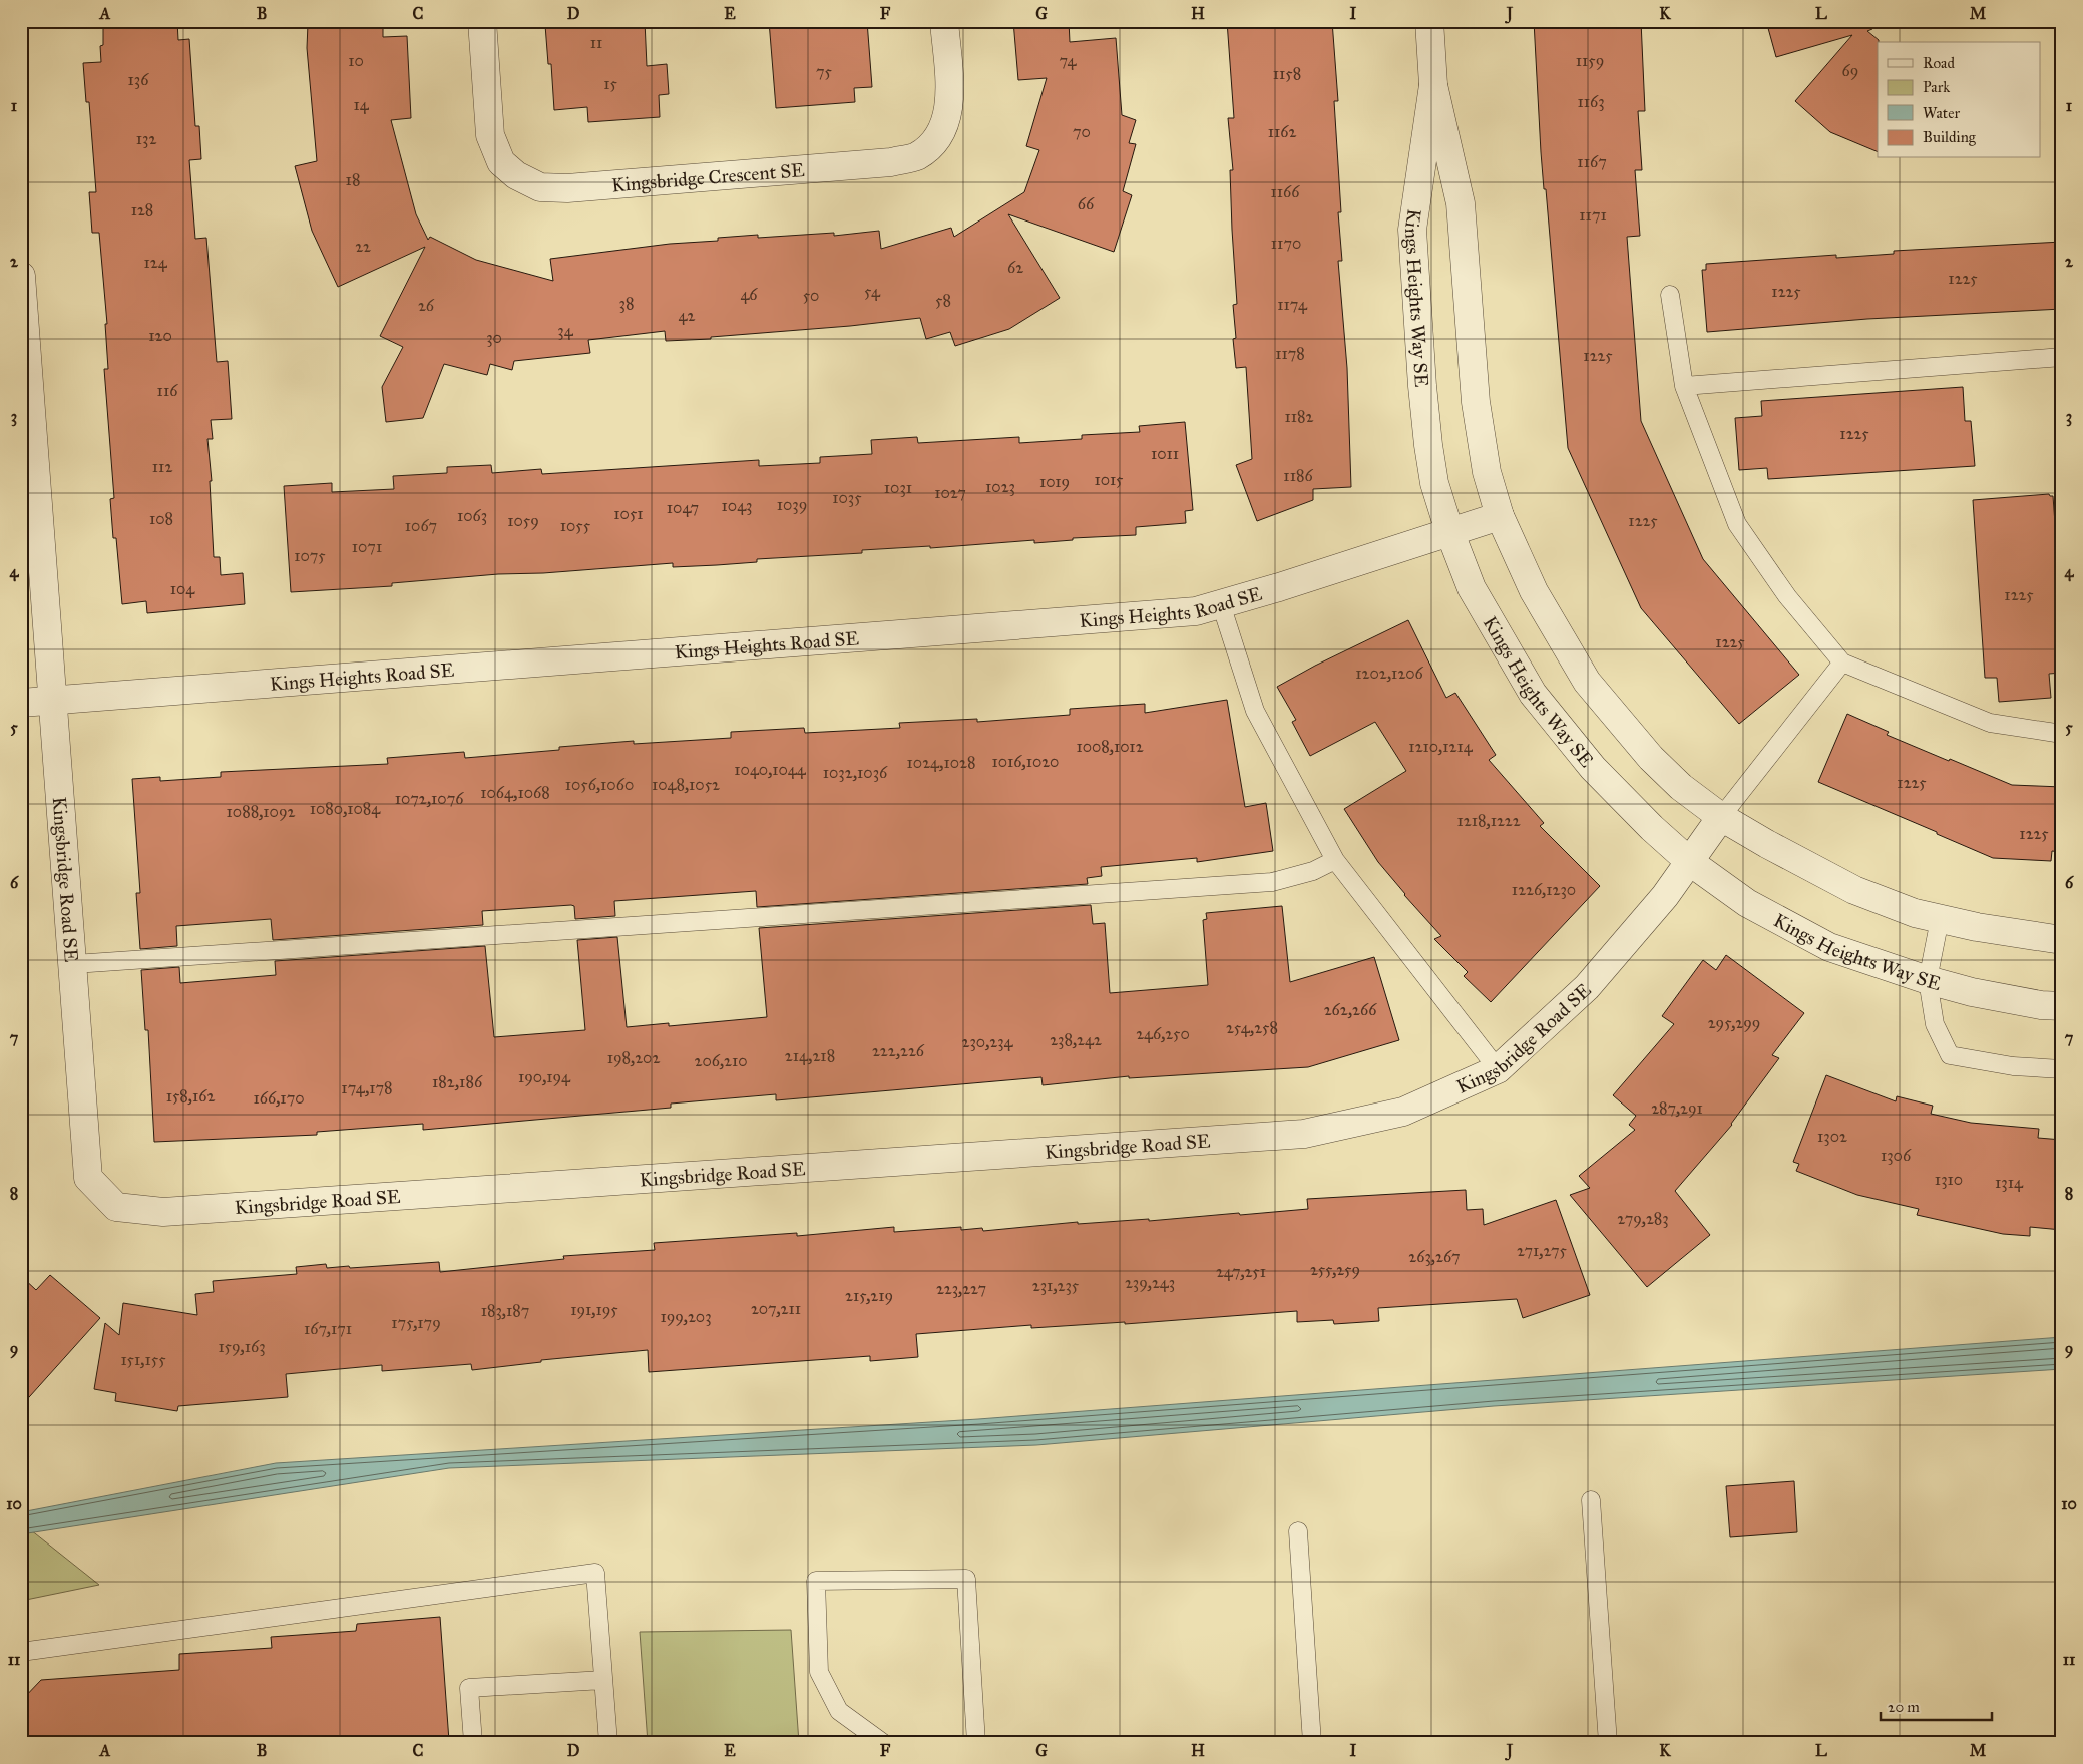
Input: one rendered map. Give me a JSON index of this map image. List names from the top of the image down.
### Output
{
  "streets": {
    "street": [
      "Kingsbridge Crescent SE",
      "Kings Heights Way SE",
      "Kings Heights Road SE",
      "Kingsbridge Road SE"
    ]
  },
  "crossings": [
    ["Kings Heights Way SE", "Kings Heights Road SE"],
    ["Kings Heights Way SE", "Kingsbridge Road SE"],
    ["Kings Heights Road SE", "Kingsbridge Road SE"]
  ],
  "house_numbers": [
    "11",
    "10",
    "74",
    "1159",
    "69",
    "75",
    "1158",
    "136",
    "15",
    "1163",
    "14",
    "70",
    "1162",
    "132",
    "1167",
    "18",
    "1166",
    "66",
    "128",
    "1171",
    "1170",
    "22",
    "124",
    "62",
    "1225",
    "54",
    "1225",
    "46",
    "50",
    "58",
    "38",
    "1174",
    "26",
    "42",
    "34",
    "120",
    "30",
    "1178",
    "1225",
    "116",
    "1182",
    "1225",
    "1011",
    "112",
    "1186",
    "1015",
    "1019",
    "1023",
    "1031",
    "1027",
    "1035",
    "1039",
    "1043",
    "1047",
    "1051",
    "1063",
    "108",
    "1059",
    "1225",
    "1067",
    "1055",
    "1071",
    "1075",
    "104",
    "1225",
    "1225",
    "1202,1206",
    "1008,1012",
    "1210,1214",
    "1016,1020",
    "1024,1028",
    "1040,1044",
    "1032,1036",
    "1225",
    "1056,1060",
    "1048,1052",
    "1064,1068",
    "1072,1076",
    "1080,1084",
    "1088,1092",
    "1218,1222",
    "1225",
    "1226,1230",
    "262,266",
    "295,299",
    "254,258",
    "246,250",
    "238,242",
    "230,234",
    "222,226",
    "214,218",
    "198,202",
    "206,210",
    "190,194",
    "182,186",
    "174,178",
    "158,162",
    "166,170",
    "287,291",
    "1302",
    "1306",
    "1310",
    "1314",
    "279,283",
    "271,275",
    "263,267",
    "255,259",
    "247,251",
    "239,243",
    "231,235",
    "223,227",
    "215,219",
    "207,211",
    "191,195",
    "183,187",
    "199,203",
    "175,179",
    "167,171",
    "159,163",
    "151,155"
  ],
  "legend": [
    "Road",
    "Park",
    "Water",
    "Building"
  ],
  "scale_bar": "20 m",
  "grid": {
    "columns": [
      "A",
      "B",
      "C",
      "D",
      "E",
      "F",
      "G",
      "H",
      "I",
      "J",
      "K",
      "L",
      "M"
    ],
    "rows": [
      "1",
      "2",
      "3",
      "4",
      "5",
      "6",
      "7",
      "8",
      "9",
      "10",
      "11"
    ]
  }
}
